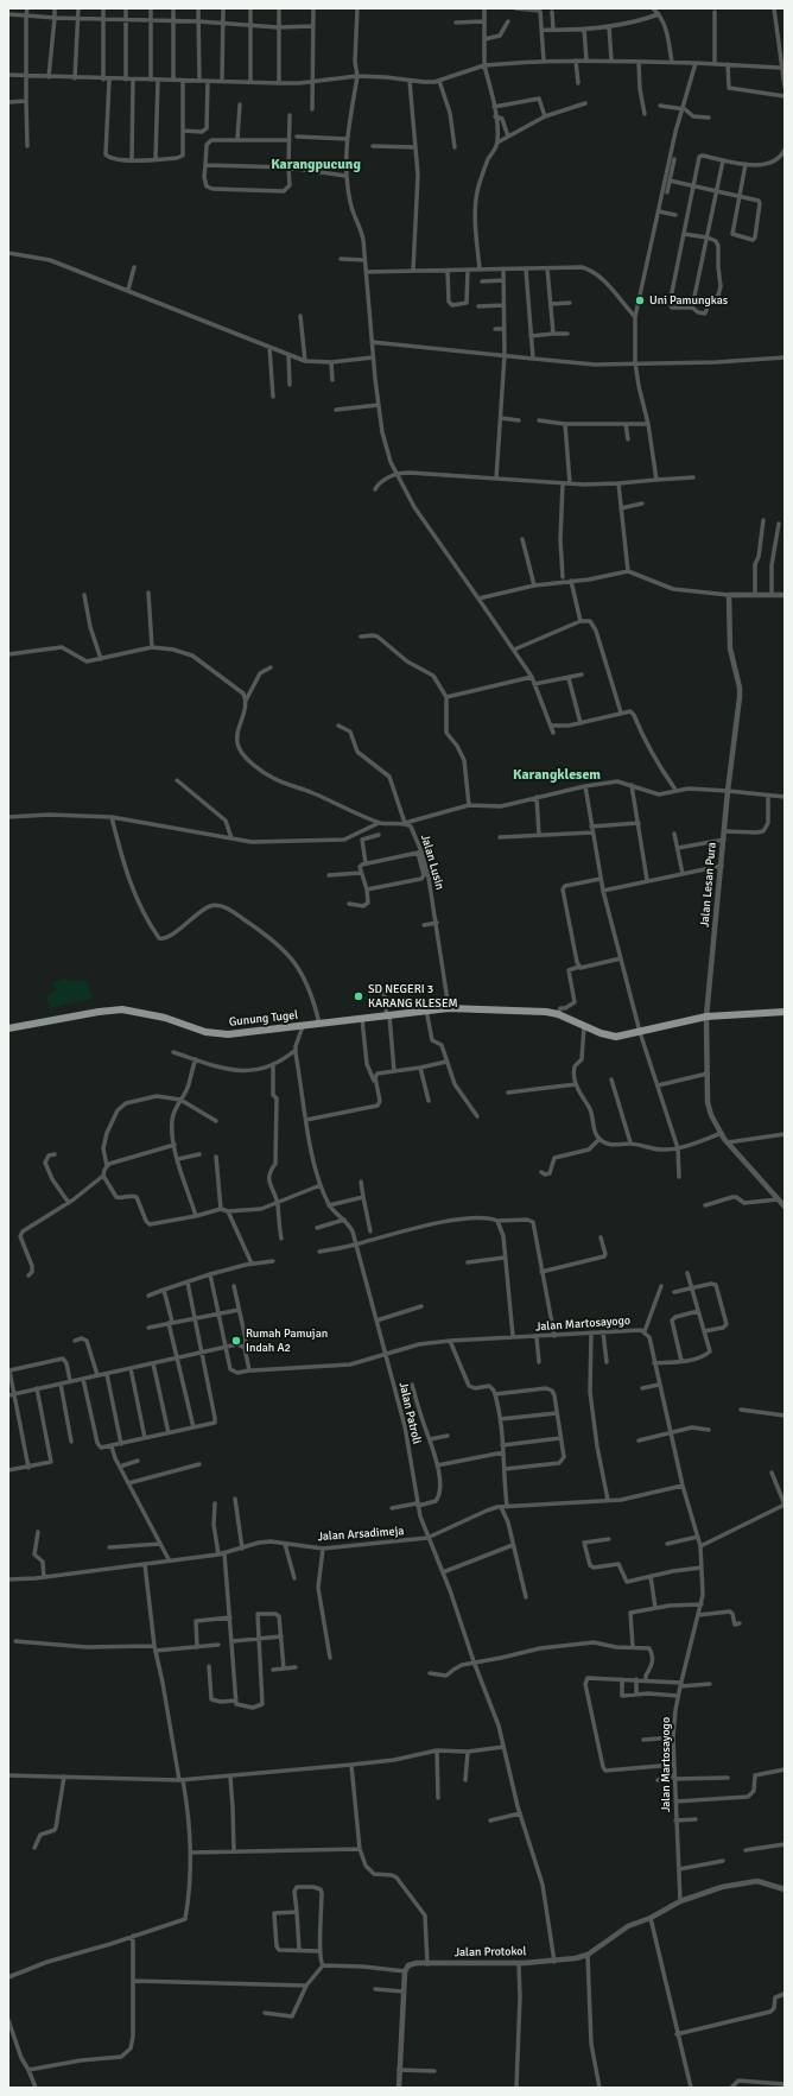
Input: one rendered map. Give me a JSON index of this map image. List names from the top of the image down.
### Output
{
  "streets": {
    "main road": ["Gunung Tugel"],
    "street": [
      "Jalan Lusin",
      "Jalan Lesan Pura",
      "Jalan Martosayogo",
      "Jalan Patroli",
      "Jalan Arsadimeja",
      "Jalan Protokol"
    ]
  },
  "crossings": [
    ["Jalan Lusin", "Gunung Tugel"],
    ["Jalan Lesan Pura", "Gunung Tugel"],
    ["Gunung Tugel", "Jalan Patroli"],
    ["Jalan Martosayogo", "Jalan Patroli"],
    ["Jalan Martosayogo", "Jalan Arsadimeja"],
    ["Jalan Martosayogo", "Jalan Protokol"],
    ["Jalan Patroli", "Jalan Arsadimeja"],
    ["Jalan Patroli", "Jalan Protokol"]
  ],
  "districts": ["Karangpucung", "Karangklesem"],
  "places": ["Uni Pamungkas", "SD NEGERI 3 KARANG KLESEM", "Rumah Pamujan Indah A2"]
}
